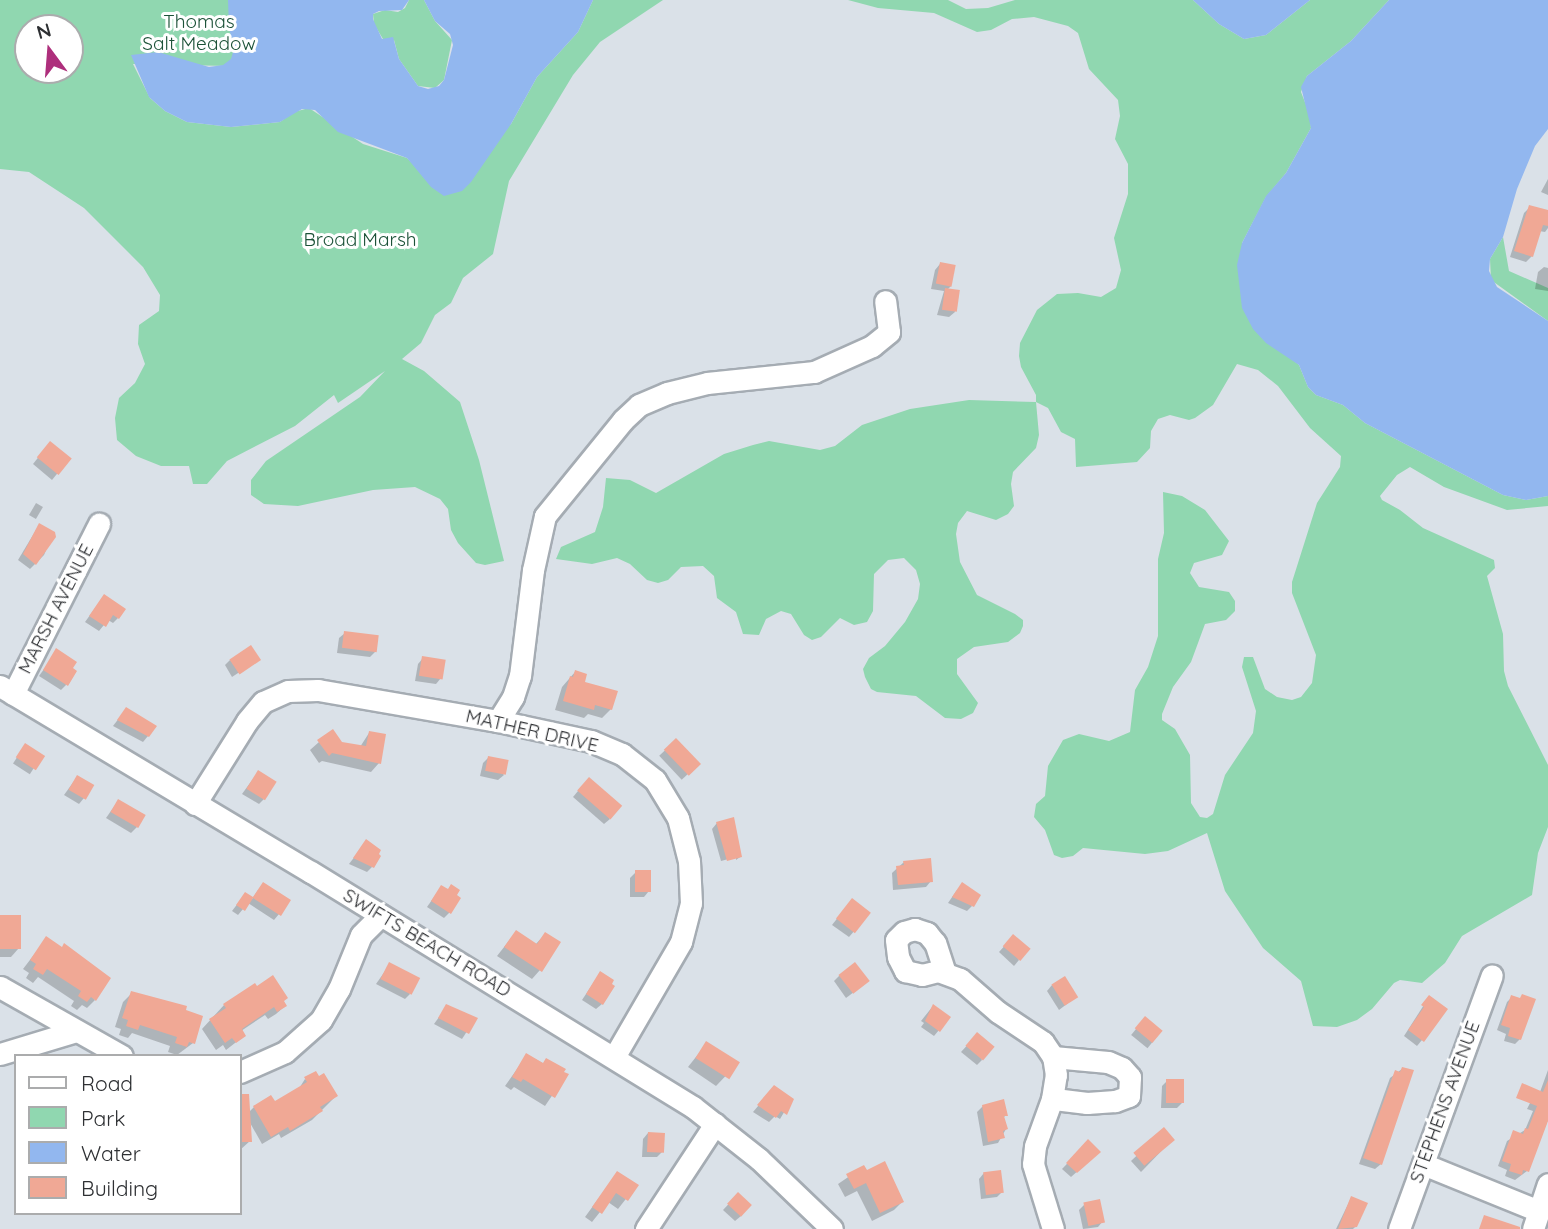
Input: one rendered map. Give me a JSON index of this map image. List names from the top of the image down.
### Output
{
  "streets": {
    "street": [
      "MARSH AVENUE",
      "MATHER DRIVE",
      "SWIFTS BEACH ROAD",
      "STEPHENS AVENUE"
    ]
  },
  "crossings": [
    ["MARSH AVENUE", "SWIFTS BEACH ROAD"],
    ["MATHER DRIVE", "SWIFTS BEACH ROAD"]
  ],
  "parks": ["Thomas Salt Meadow", "Broad Marsh"],
  "legend": [
    "Road",
    "Park",
    "Water",
    "Building"
  ],
  "north": "top"
}
